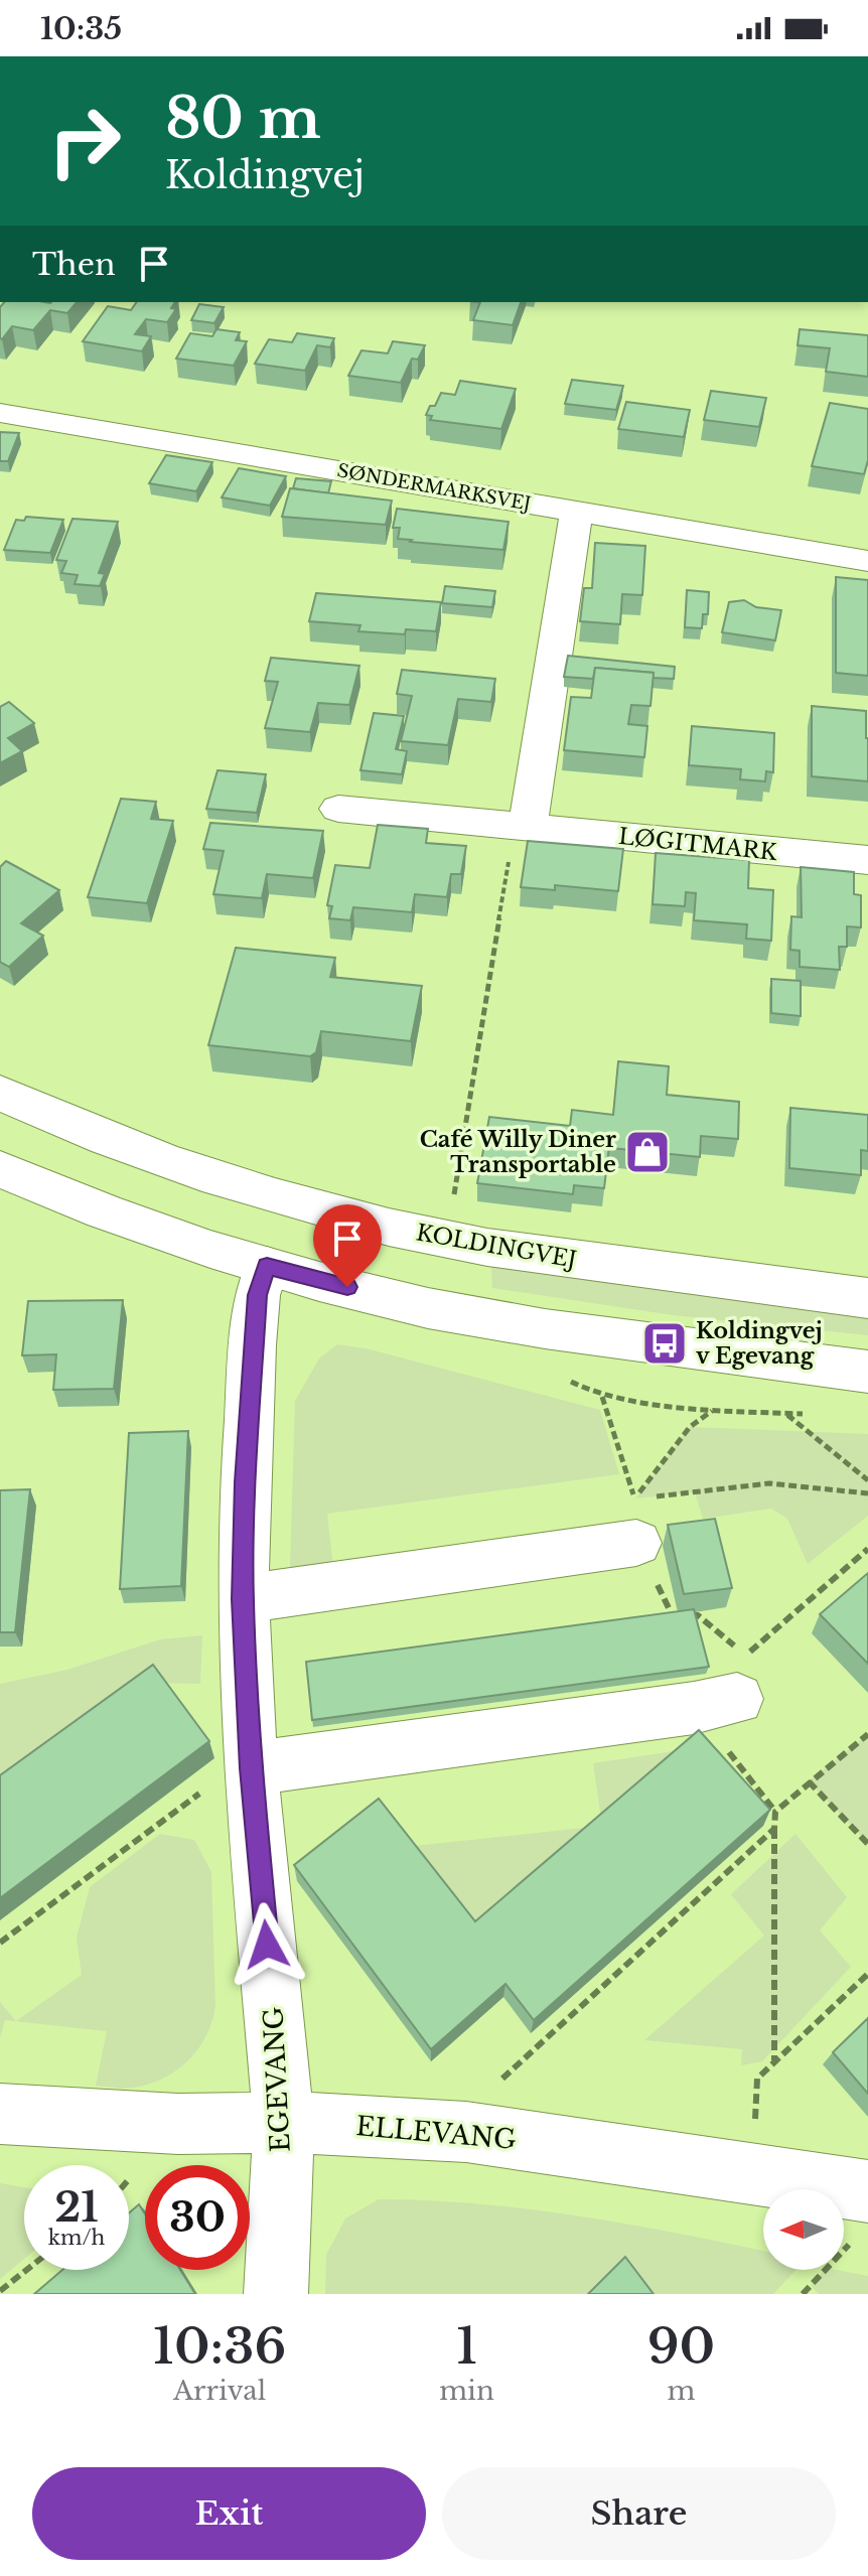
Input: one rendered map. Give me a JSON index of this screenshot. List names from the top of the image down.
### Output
{
  "streets": {
    "street": [
      "SØNDERMARKSVEJ",
      "LØGITMARK",
      "KOLDINGVEJ",
      "EGEVANG",
      "ELLEVANG"
    ]
  },
  "crossings": [
    ["EGEVANG", "ELLEVANG"]
  ],
  "places": {
    "shop": ["Café Willy Diner Transportable"],
    "bus stop": ["Koldingvej v Egevang"]
  },
  "north": "left",
  "page": {
    "status": "10:35",
    "turn": ["80 m", "Koldingvej"],
    "then": "Then",
    "speed": "21 km/h",
    "limit": "30",
    "eta": [
      "10:36",
      "Arrival",
      "1",
      "min",
      "90",
      "m"
    ],
    "buttons": ["Exit", "Share"]
  }
}
